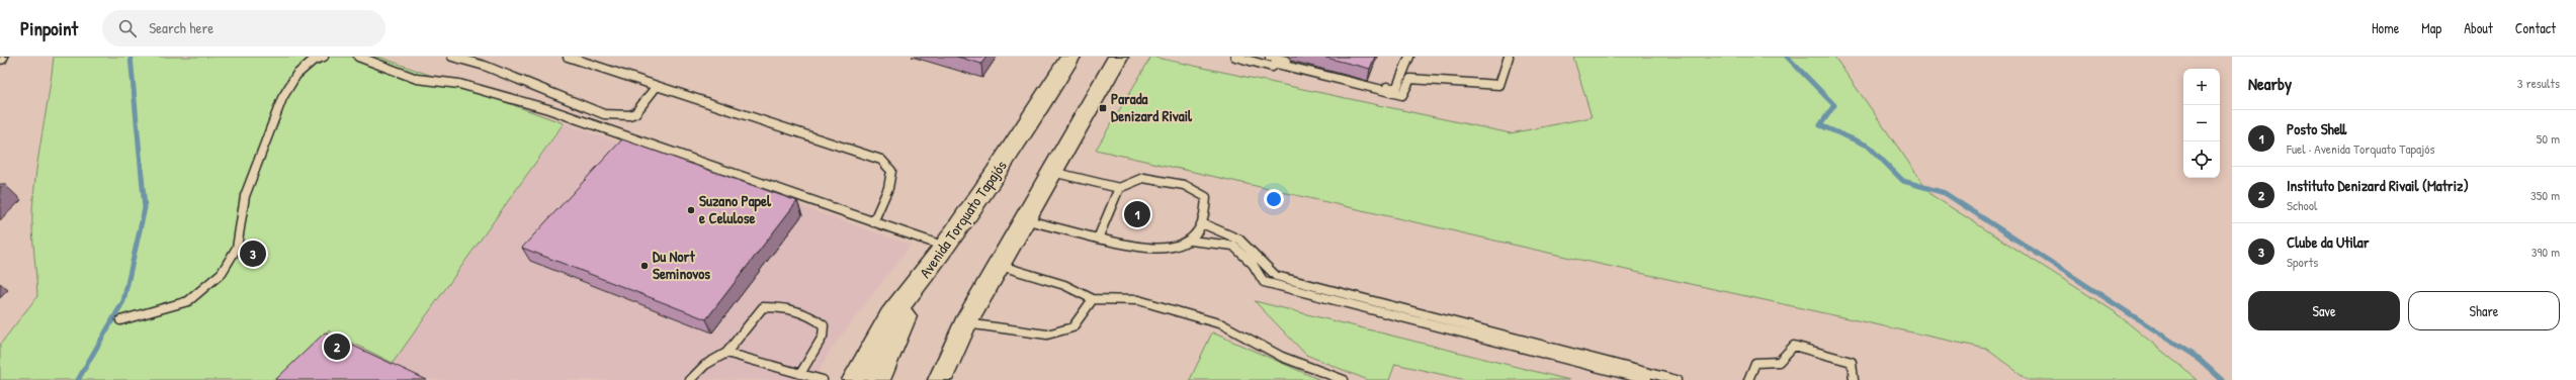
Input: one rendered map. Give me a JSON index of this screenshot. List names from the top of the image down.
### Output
{
  "streets": {
    "highway": ["Avenida Torquato Tapajós"]
  },
  "places": {
    "transit": ["Parada Denizard Rivail"],
    "other": ["Suzano Papel e Celulose", "Du Nort Seminovos"]
  },
  "page": {
    "header": "Pinpoint",
    "search": "Search here",
    "nav": [
      "Home",
      "Map",
      "About",
      "Contact"
    ],
    "heading": ["Nearby", "3 results"],
    "map_buttons": ["+", "−"],
    "list": [
      {
        "mark": "1",
        "name": "Posto Shell",
        "note": "Fuel · Avenida Torquato Tapajós",
        "value": "50 m"
      },
      {
        "mark": "2",
        "name": "Instituto Denizard Rivail (Matriz)",
        "note": "School",
        "value": "350 m"
      },
      {
        "mark": "3",
        "name": "Clube da Utilar",
        "note": "Sports",
        "value": "390 m"
      }
    ],
    "pins": ["1", "3", "2"],
    "buttons": ["Save", "Share"]
  }
}
